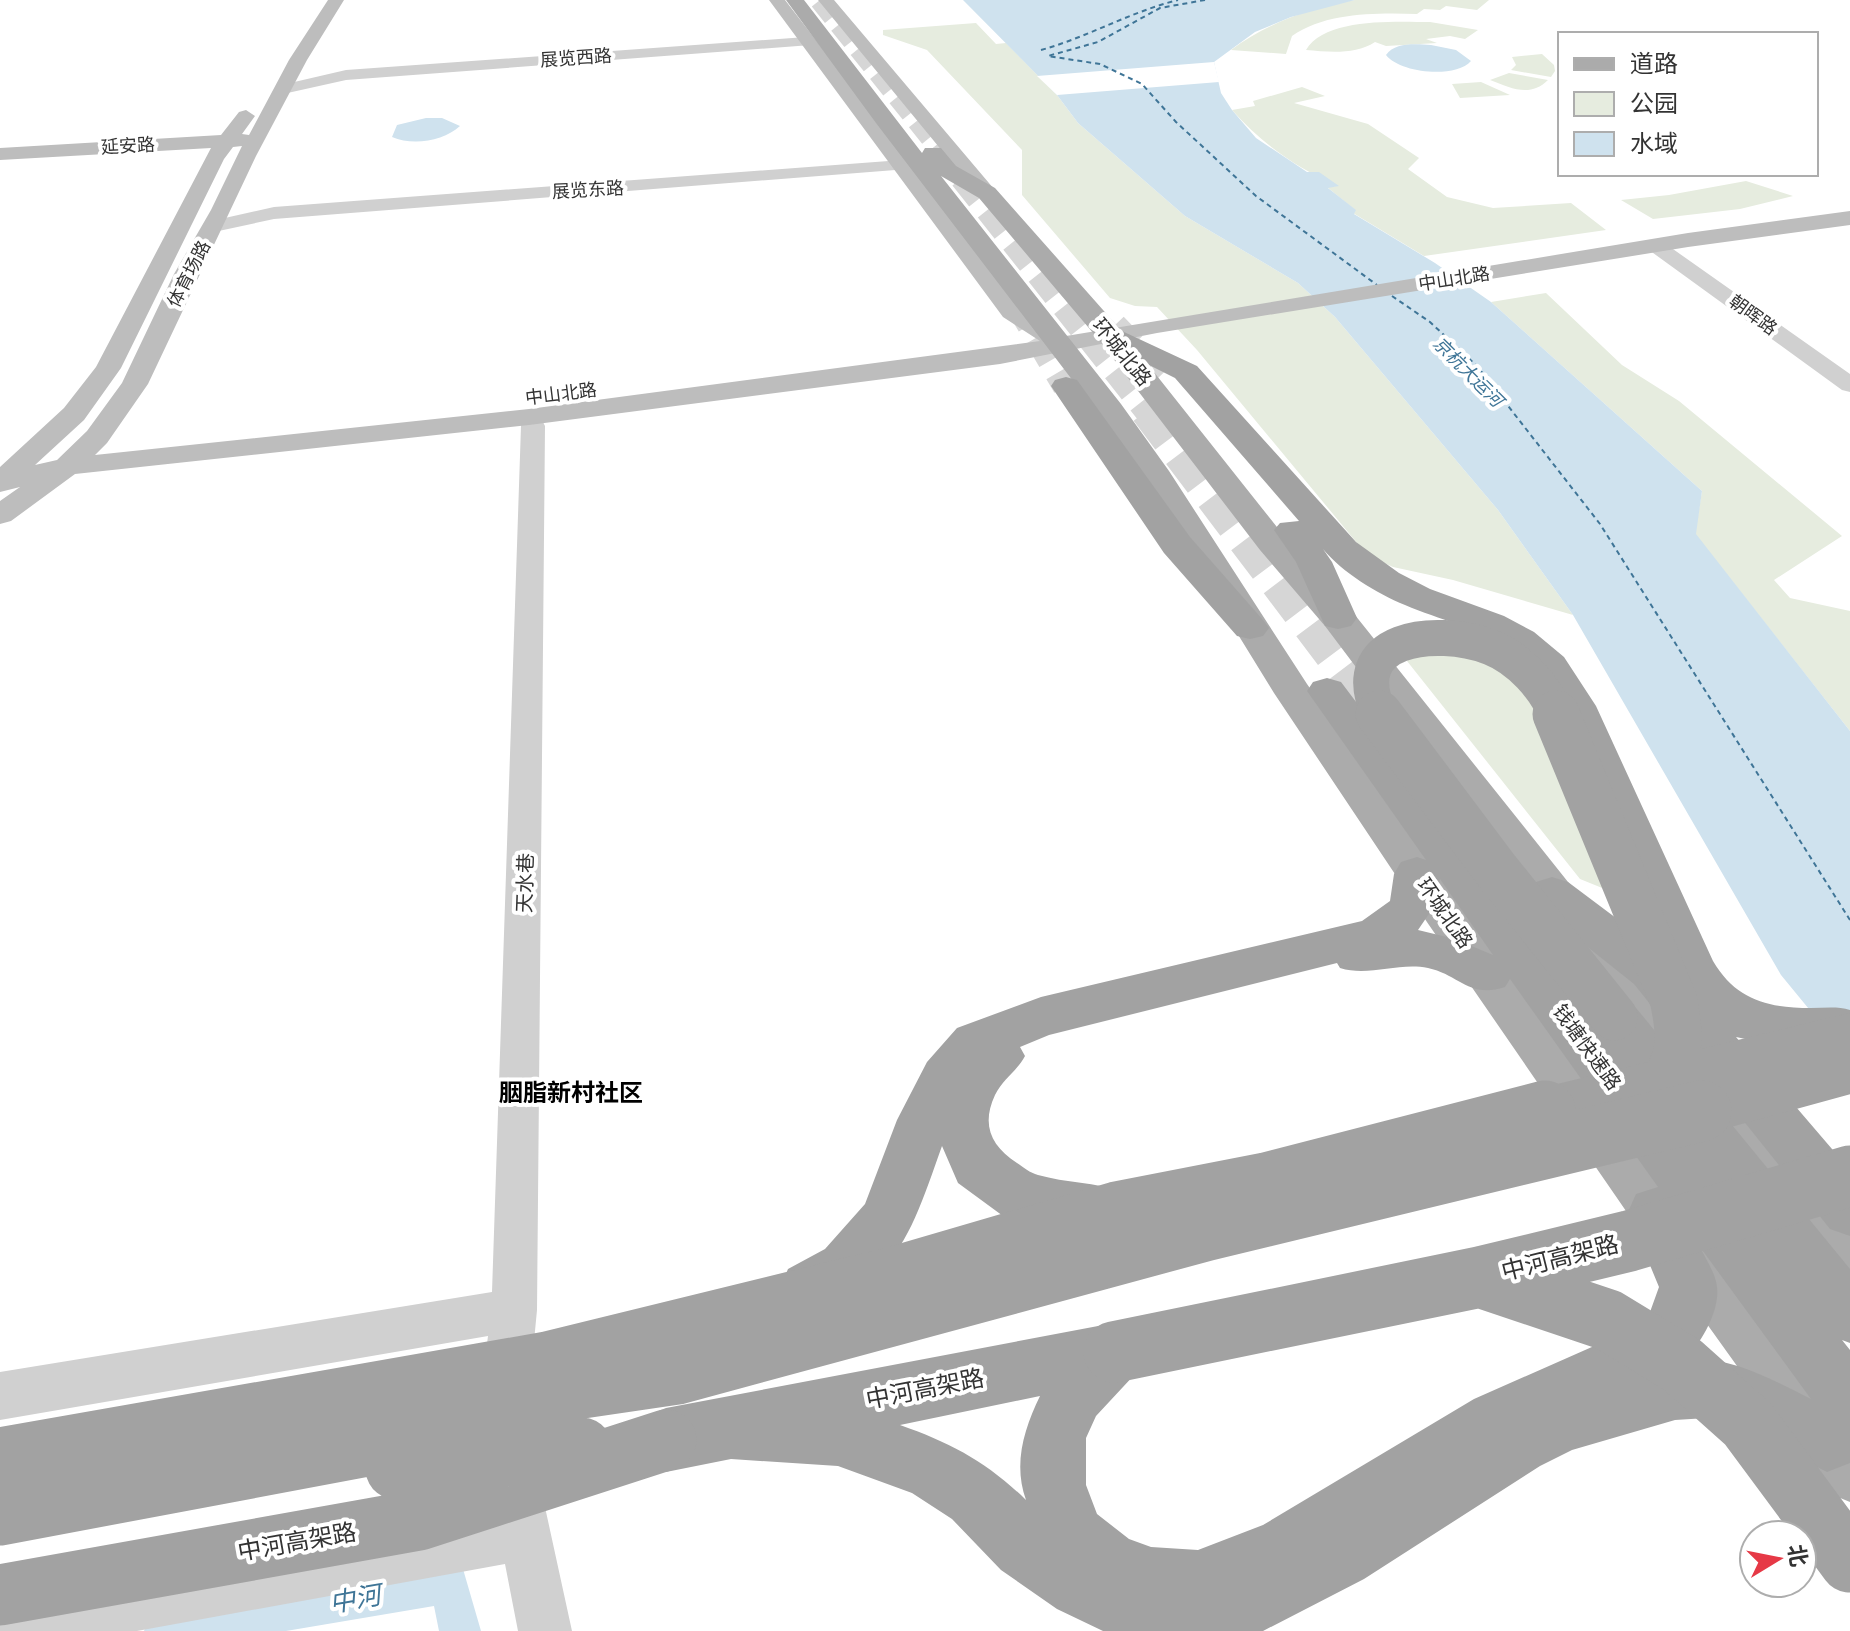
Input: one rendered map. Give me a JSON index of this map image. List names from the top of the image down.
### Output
{
  "streets": {
    "highway": ["钱塘快速路", "中河高架路"],
    "main road": [
      "延安路",
      "体育场路",
      "中山北路",
      "环城北路"
    ],
    "street": [
      "展览西路",
      "展览东路",
      "朝晖路",
      "天水巷"
    ]
  },
  "crossings": [
    ["展览西路", "体育场路"],
    ["展览西路", "环城北路"],
    ["延安路", "体育场路"],
    ["展览东路", "体育场路"],
    ["展览东路", "环城北路"],
    ["体育场路", "中山北路"],
    ["中山北路", "朝晖路"],
    ["中山北路", "环城北路"],
    ["中山北路", "天水巷"],
    ["环城北路", "钱塘快速路"]
  ],
  "districts": ["胭脂新村社区"],
  "water": ["京杭大运河", "中河"],
  "legend": ["道路", "公园", "水域"],
  "north": "right"
}
